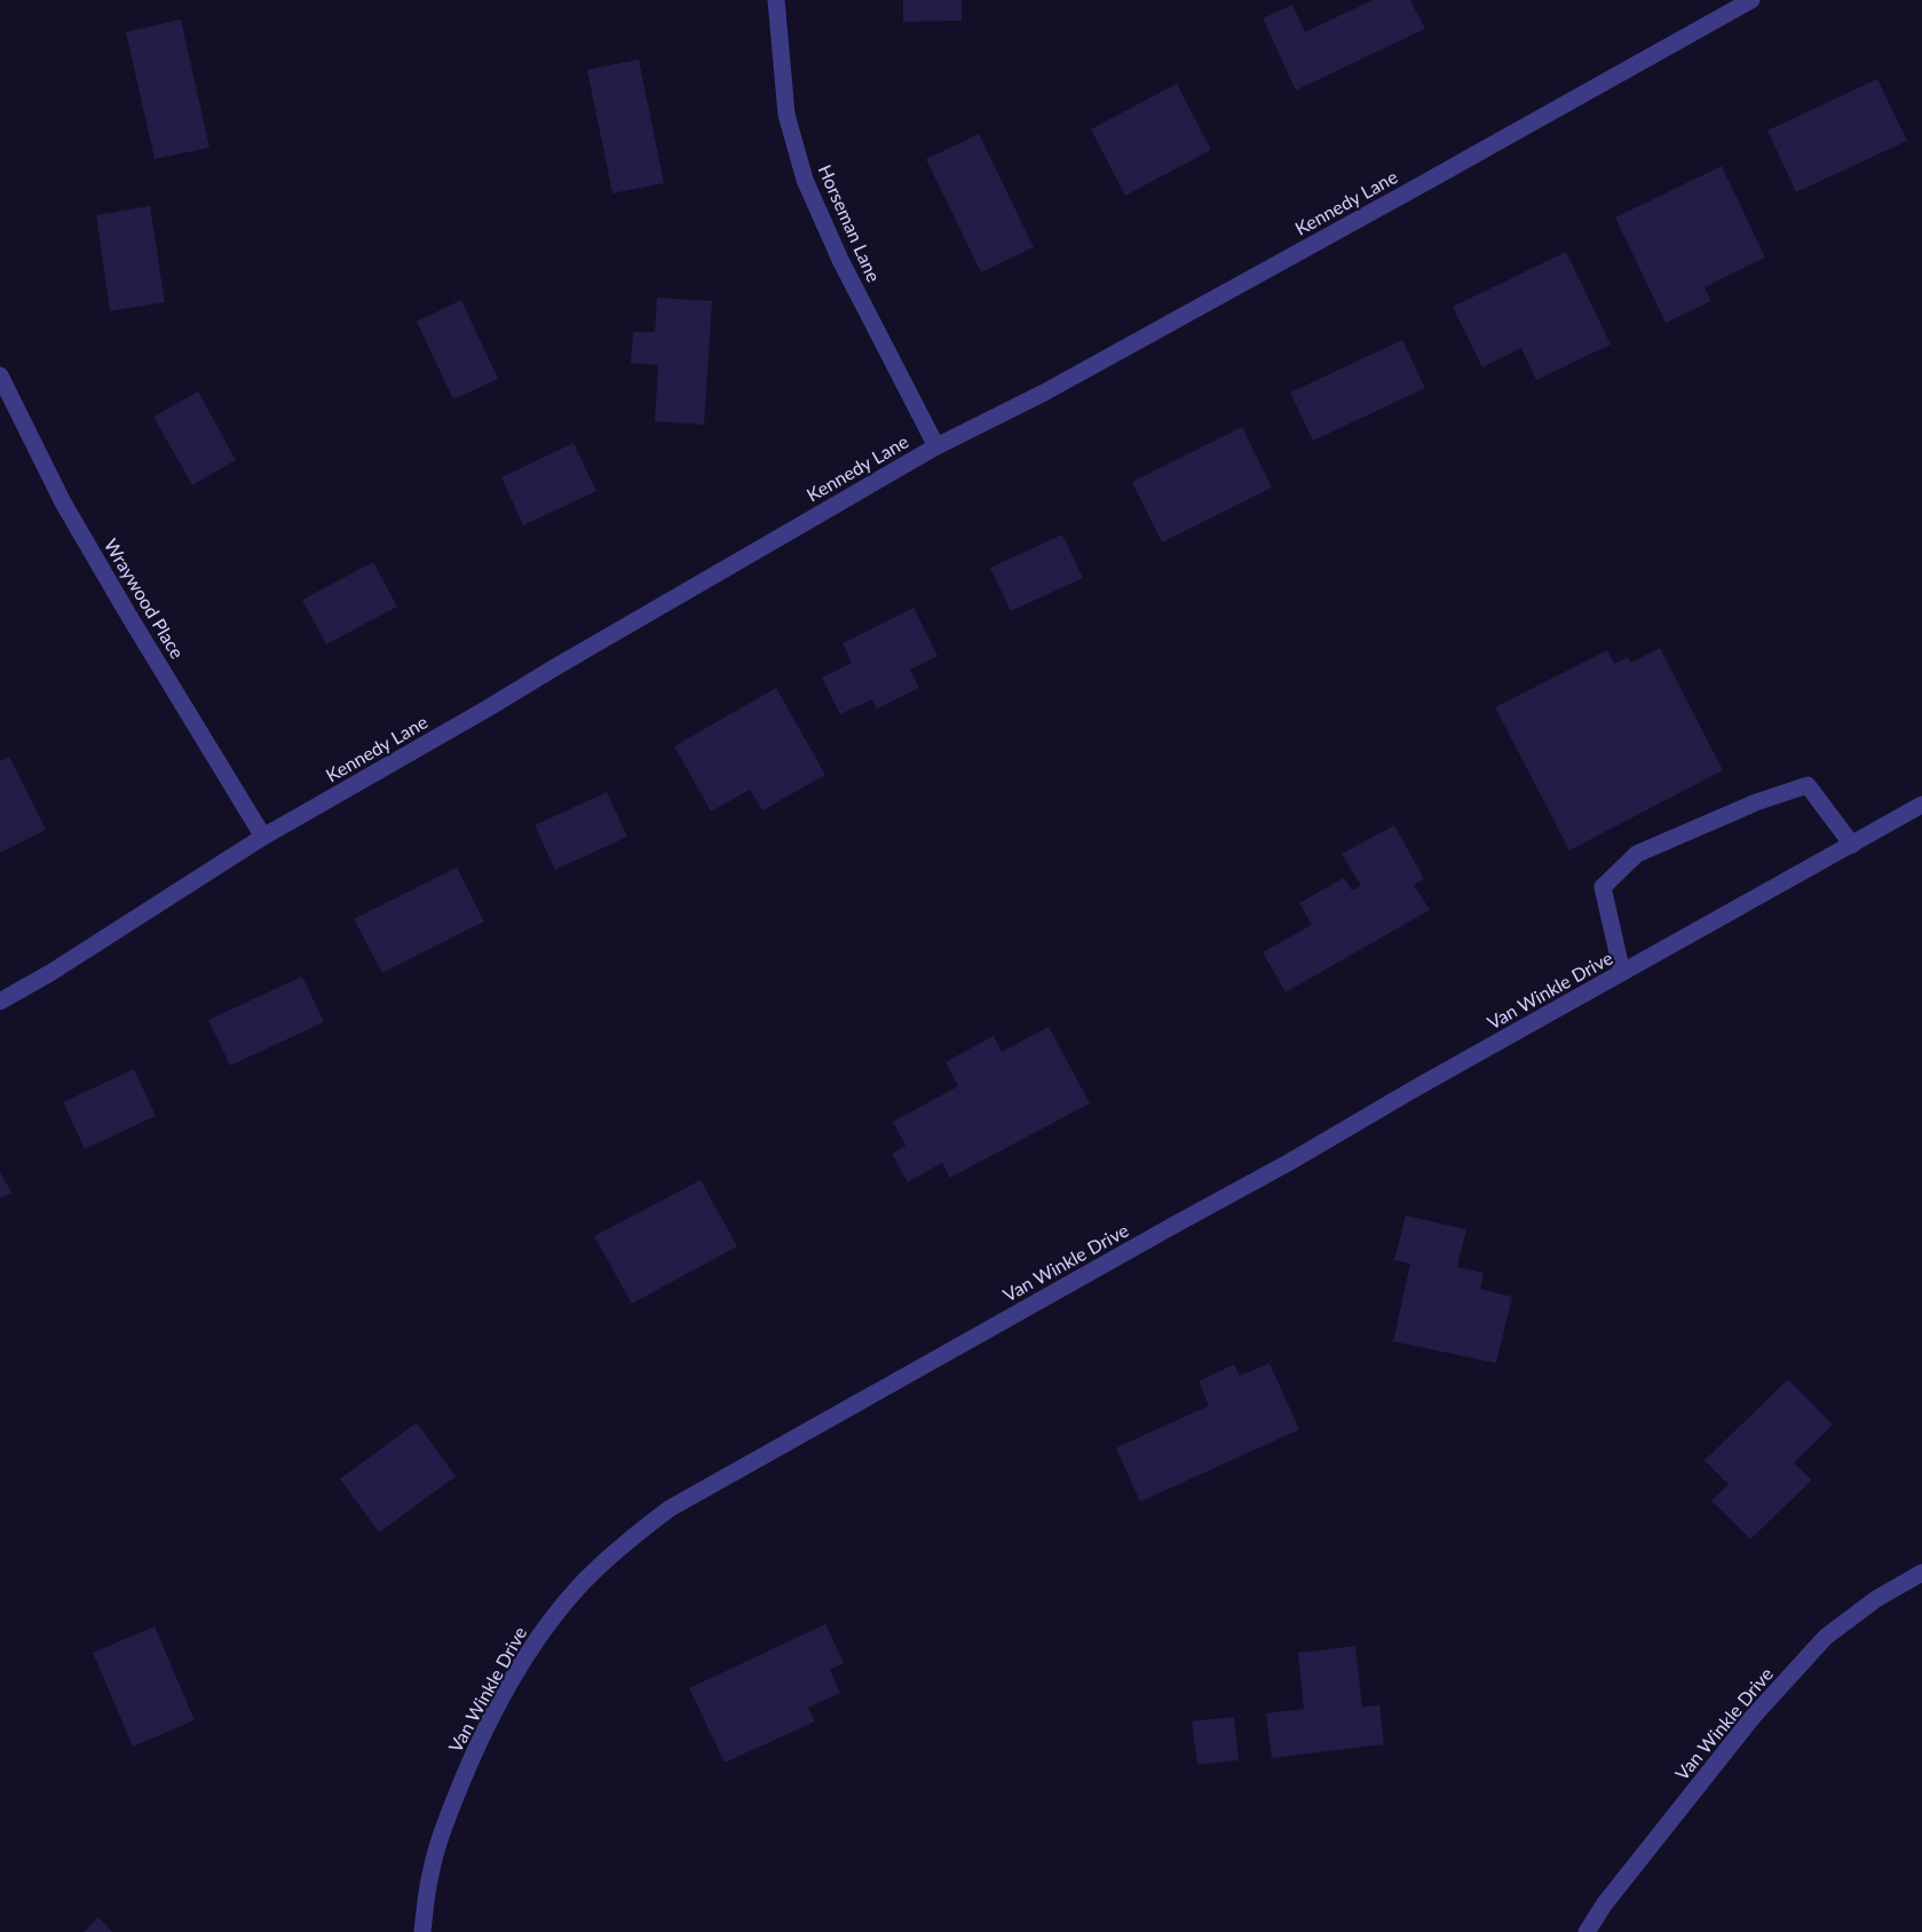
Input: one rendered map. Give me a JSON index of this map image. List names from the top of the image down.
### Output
{
  "streets": {
    "street": [
      "Kennedy Lane",
      "Horseman Lane",
      "Wraywood Place",
      "Van Winkle Drive"
    ]
  },
  "crossings": [
    ["Kennedy Lane", "Horseman Lane"],
    ["Kennedy Lane", "Wraywood Place"]
  ]
}
